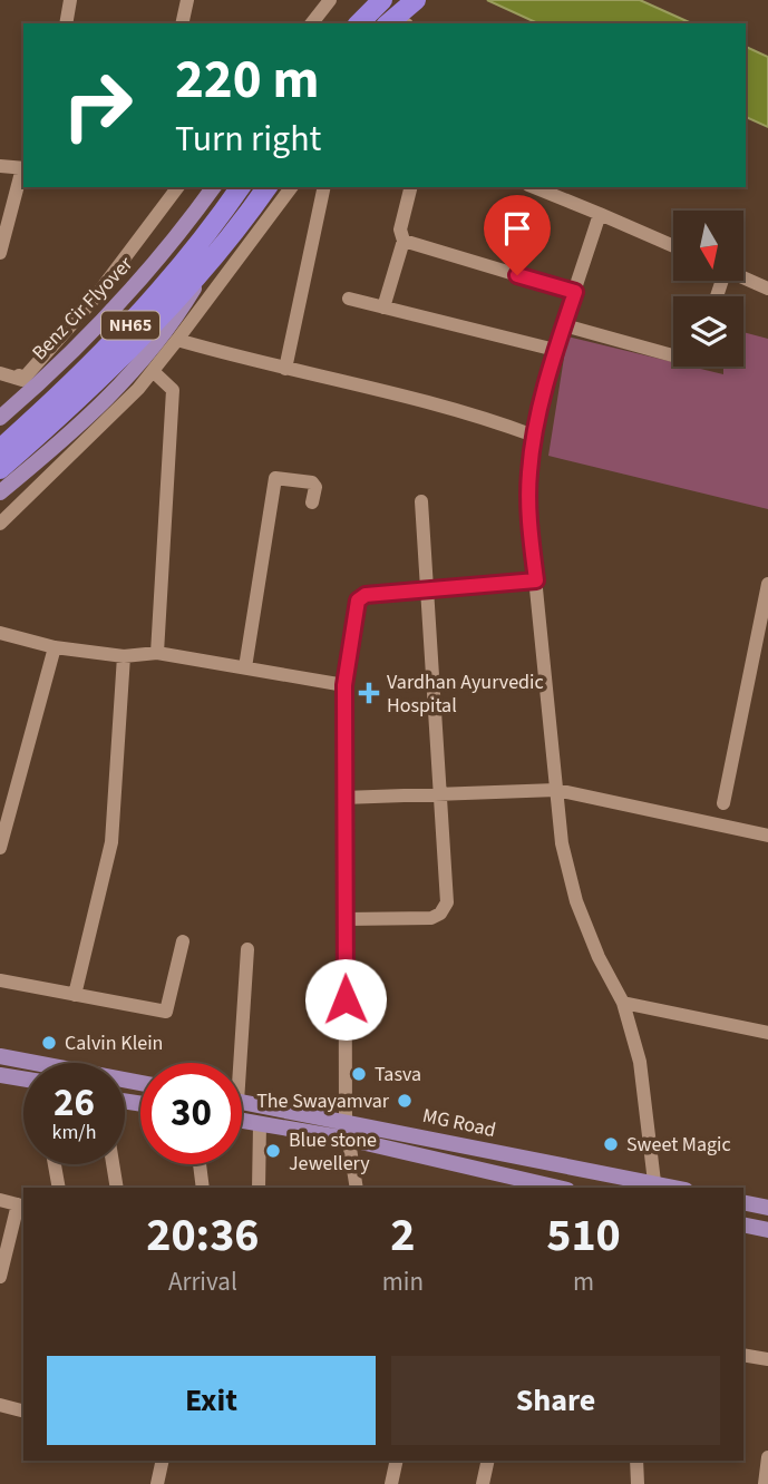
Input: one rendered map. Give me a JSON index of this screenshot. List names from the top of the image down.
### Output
{
  "streets": {
    "highway": ["NH65"],
    "main road": ["Benz Cir Flyover", "MG Road"]
  },
  "places": {
    "health": ["Vardhan Ayurvedic Hospital"],
    "other": [
      "Calvin Klein",
      "Tasva",
      "The Swayamvar",
      "Sweet Magic",
      "Blue stone Jewellery"
    ]
  },
  "north": "bottom",
  "page": {
    "turn": ["220 m", "Turn right"],
    "speed": "26 km/h",
    "limit": "30",
    "eta": [
      "20:36",
      "Arrival",
      "2",
      "min",
      "510",
      "m"
    ],
    "buttons": ["Exit", "Share"]
  }
}
